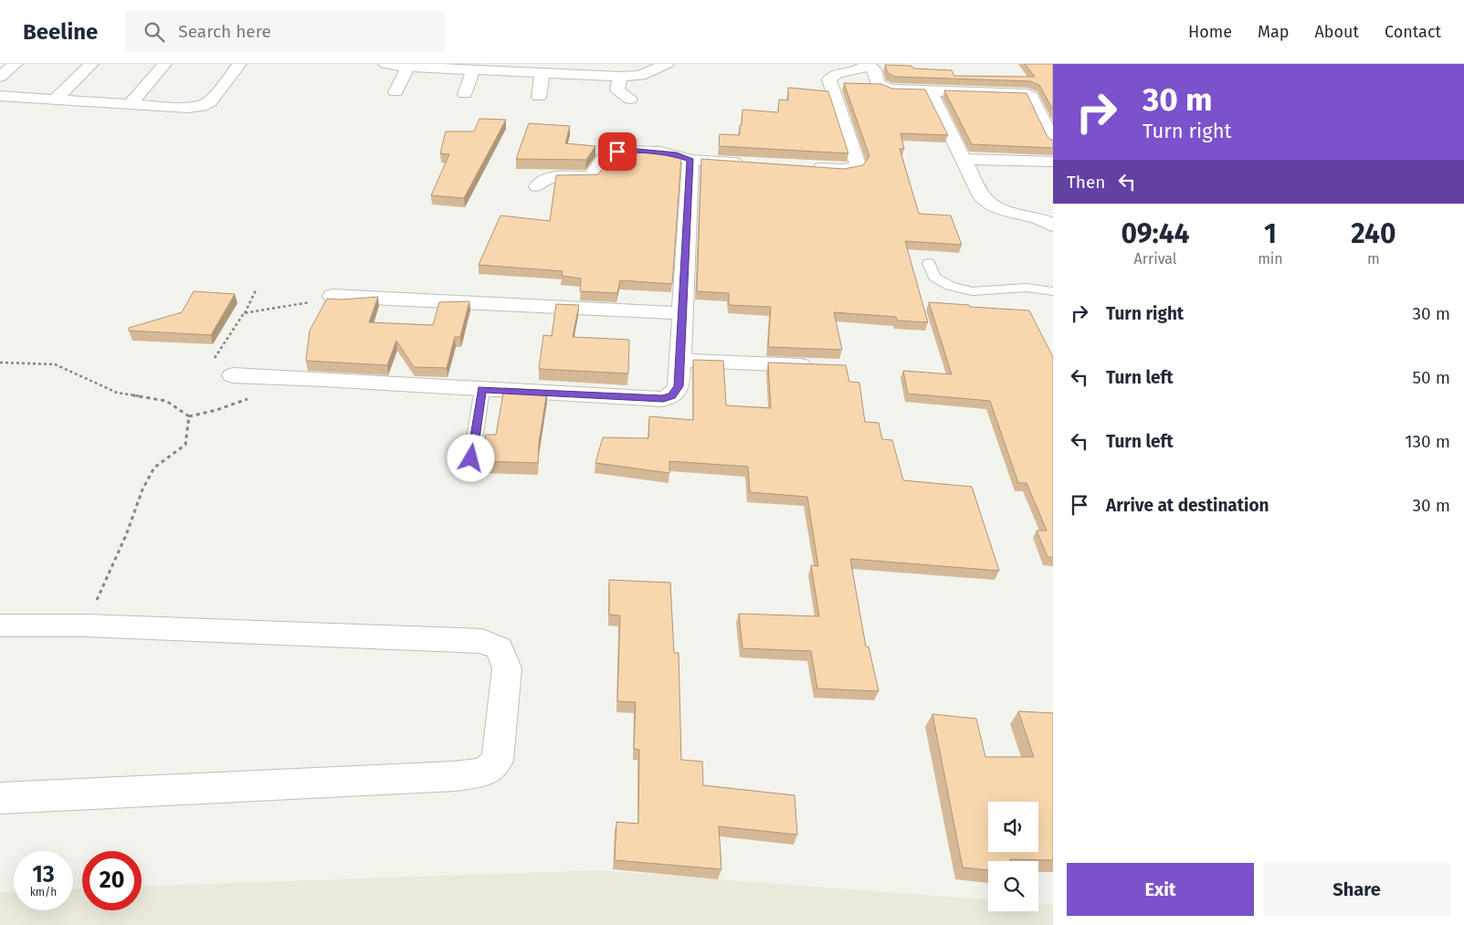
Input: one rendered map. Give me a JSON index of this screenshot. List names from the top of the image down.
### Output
{
  "page": {
    "header": "Beeline",
    "search": "Search here",
    "nav": [
      "Home",
      "Map",
      "About",
      "Contact"
    ],
    "turn": ["30 m", "Turn right"],
    "then": "Then",
    "eta": [
      "09:44",
      "Arrival",
      "1",
      "min",
      "240",
      "m"
    ],
    "list": [
      {
        "name": "Turn right",
        "value": "30 m"
      },
      {
        "name": "Turn left",
        "value": "50 m"
      },
      {
        "name": "Turn left",
        "value": "130 m"
      },
      {
        "name": "Arrive at destination",
        "value": "30 m"
      }
    ],
    "speed": "13 km/h",
    "limit": "20",
    "buttons": ["Exit", "Share"]
  }
}
